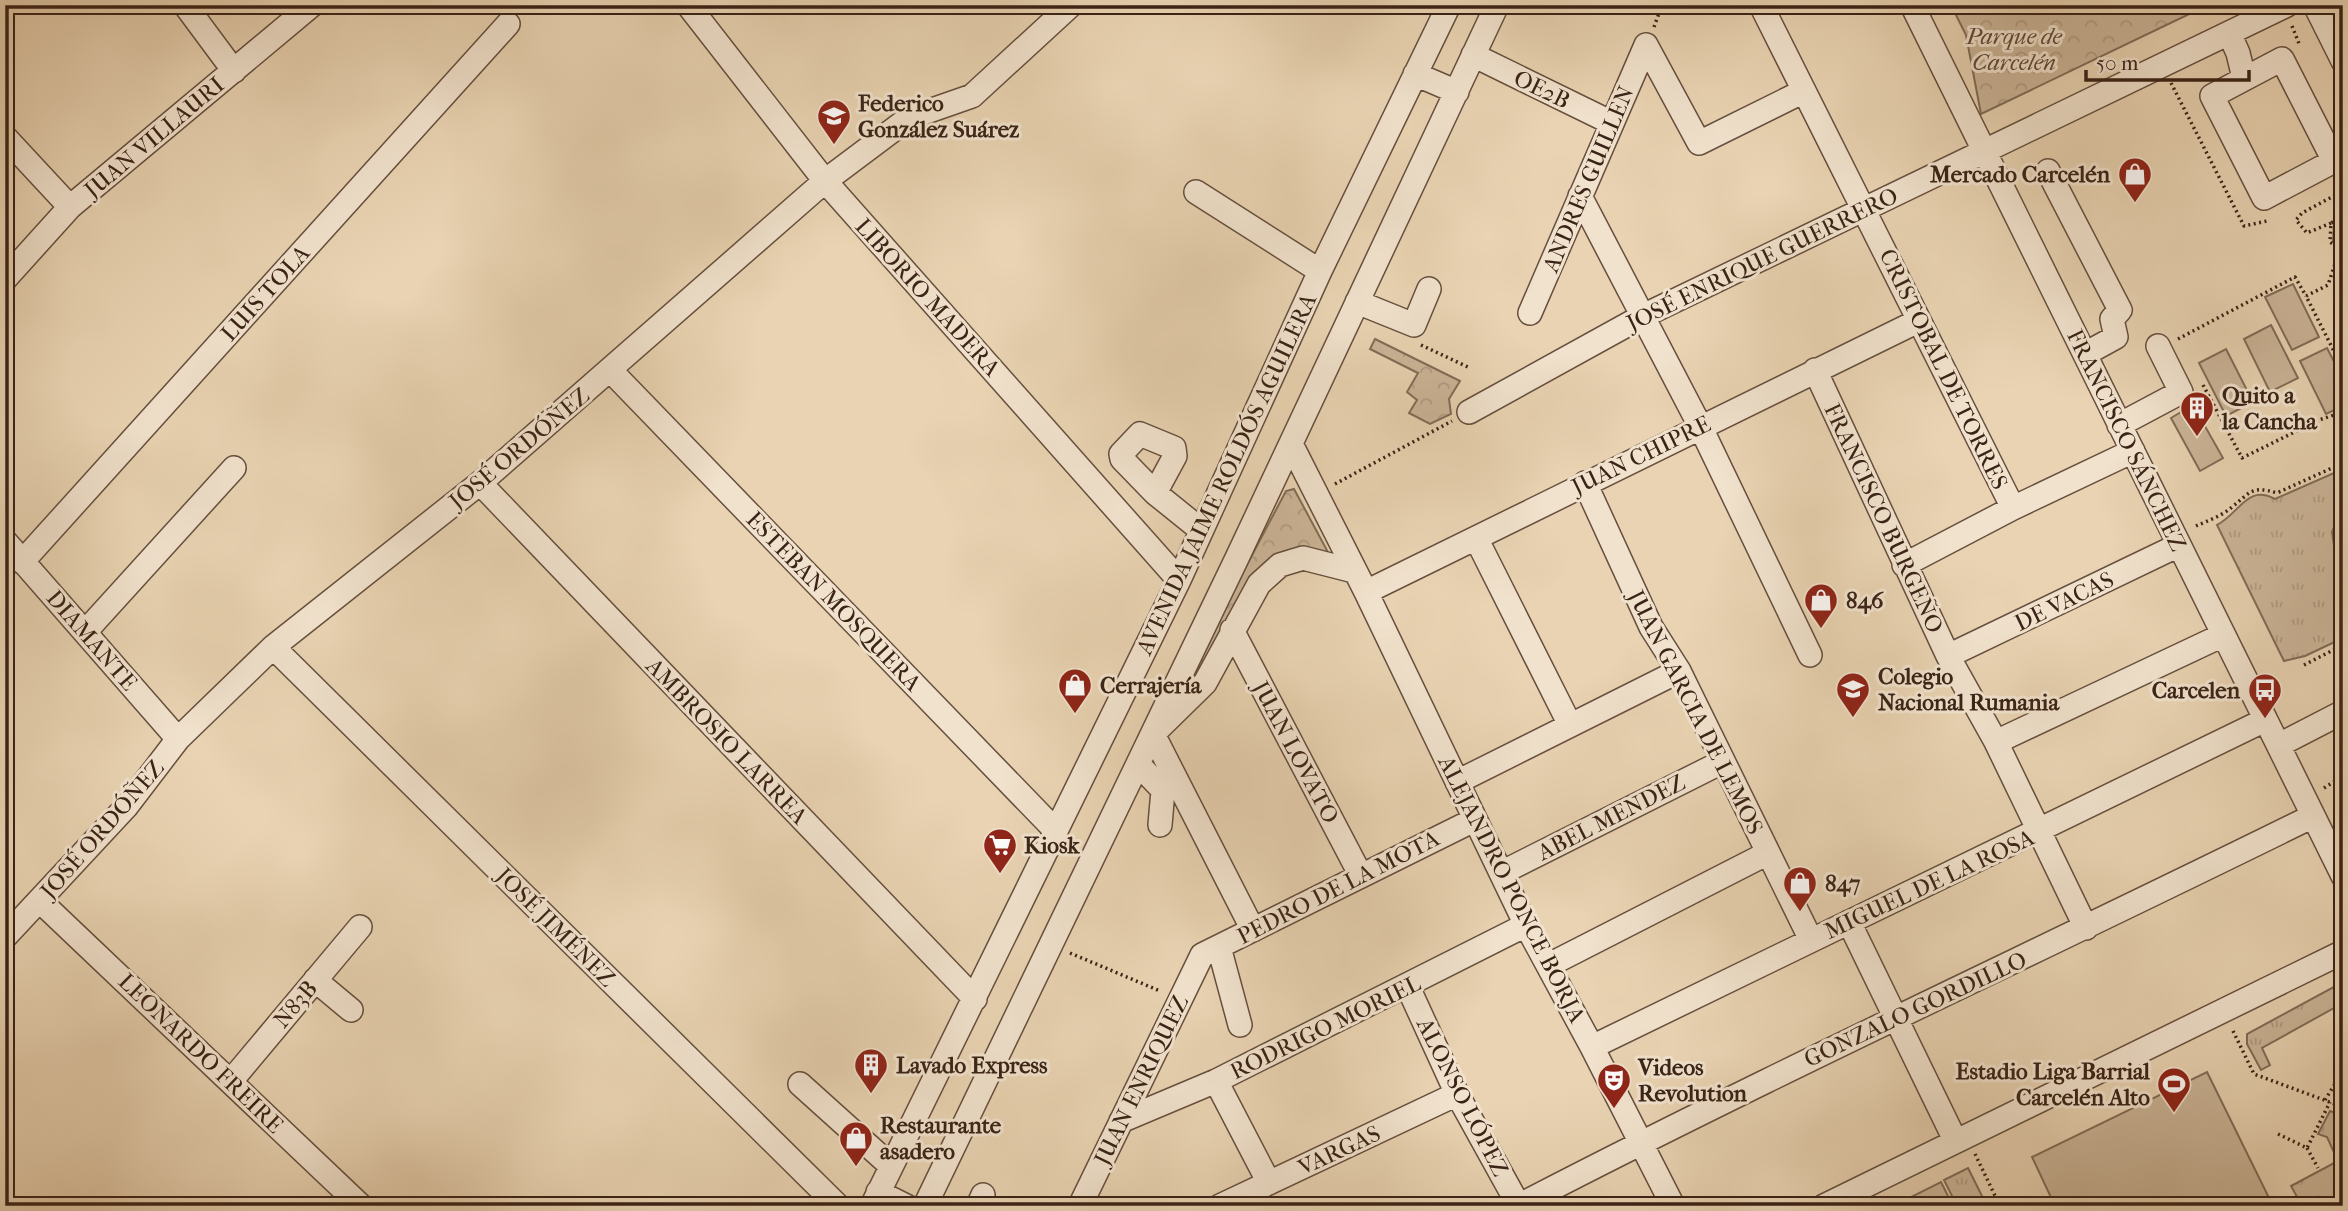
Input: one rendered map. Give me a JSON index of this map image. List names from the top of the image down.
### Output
{
  "streets": {
    "street": [
      "OE2B",
      "JUAN VILLAURI",
      "ANDRES GUILLEN",
      "JOSÉ ENRIQUE GUERRERO",
      "LUIS TOLA",
      "LIBORIO MADERA",
      "CRISTOBAL DE TORRES",
      "FRANCISCO SÁNCHEZ",
      "JOSÉ ORDÓÑEZ",
      "JUAN CHIPRE",
      "AVENIDA JAIME ROLDÓS AGUILERA",
      "FRANCISCO BURGEÑO",
      "ESTEBAN MOSQUERA",
      "DE VACAS",
      "DIAMANTE",
      "JUAN GARCIA DE LEMOS",
      "AMBROSIO LARREA",
      "JUAN LOVATO",
      "ABEL MENDEZ",
      "MIGUEL DE LA ROSA",
      "PEDRO DE LA MOTA",
      "ALEJANDRO PONCE BORJA",
      "JOSÉ JIMÉNEZ",
      "N83B",
      "GONZALO GORDILLO",
      "RODRIGO MORIEL",
      "LEONARDO FREIRE",
      "JUAN ENRIQUEZ",
      "ALONSO LÓPEZ",
      "VARGAS"
    ]
  },
  "crossings": [
    ["OE2B", "ANDRES GUILLEN"],
    ["OE2B", "AVENIDA JAIME ROLDÓS AGUILERA"],
    ["ANDRES GUILLEN", "CRISTOBAL DE TORRES"],
    ["JOSÉ ENRIQUE GUERRERO", "CRISTOBAL DE TORRES"],
    ["JOSÉ ENRIQUE GUERRERO", "FRANCISCO SÁNCHEZ"],
    ["LUIS TOLA", "DIAMANTE"],
    ["LIBORIO MADERA", "JOSÉ ORDÓÑEZ"],
    ["LIBORIO MADERA", "AVENIDA JAIME ROLDÓS AGUILERA"],
    ["CRISTOBAL DE TORRES", "JUAN CHIPRE"],
    ["FRANCISCO SÁNCHEZ", "DE VACAS"],
    ["FRANCISCO SÁNCHEZ", "MIGUEL DE LA ROSA"],
    ["FRANCISCO SÁNCHEZ", "GONZALO GORDILLO"],
    ["JOSÉ ORDÓÑEZ", "ESTEBAN MOSQUERA"],
    ["JOSÉ ORDÓÑEZ", "DIAMANTE"],
    ["JOSÉ ORDÓÑEZ", "AMBROSIO LARREA"],
    ["JOSÉ ORDÓÑEZ", "JOSÉ JIMÉNEZ"],
    ["JOSÉ ORDÓÑEZ", "LEONARDO FREIRE"],
    ["JUAN CHIPRE", "FRANCISCO BURGEÑO"],
    ["JUAN CHIPRE", "JUAN GARCIA DE LEMOS"],
    ["JUAN CHIPRE", "ALEJANDRO PONCE BORJA"],
    ["AVENIDA JAIME ROLDÓS AGUILERA", "ESTEBAN MOSQUERA"],
    ["AVENIDA JAIME ROLDÓS AGUILERA", "AMBROSIO LARREA"],
    ["AVENIDA JAIME ROLDÓS AGUILERA", "ALEJANDRO PONCE BORJA"],
    ["FRANCISCO BURGEÑO", "DE VACAS"],
    ["FRANCISCO BURGEÑO", "MIGUEL DE LA ROSA"],
    ["FRANCISCO BURGEÑO", "GONZALO GORDILLO"],
    ["JUAN GARCIA DE LEMOS", "ABEL MENDEZ"],
    ["JUAN GARCIA DE LEMOS", "MIGUEL DE LA ROSA"],
    ["JUAN LOVATO", "PEDRO DE LA MOTA"],
    ["ABEL MENDEZ", "ALEJANDRO PONCE BORJA"],
    ["MIGUEL DE LA ROSA", "ALEJANDRO PONCE BORJA"],
    ["PEDRO DE LA MOTA", "ALEJANDRO PONCE BORJA"],
    ["PEDRO DE LA MOTA", "JUAN ENRIQUEZ"],
    ["ALEJANDRO PONCE BORJA", "GONZALO GORDILLO"],
    ["ALEJANDRO PONCE BORJA", "RODRIGO MORIEL"],
    ["N83B", "LEONARDO FREIRE"],
    ["GONZALO GORDILLO", "ALONSO LÓPEZ"],
    ["RODRIGO MORIEL", "JUAN ENRIQUEZ"],
    ["RODRIGO MORIEL", "ALONSO LÓPEZ"],
    ["ALONSO LÓPEZ", "VARGAS"]
  ],
  "parks": ["Parque de Carcelén"],
  "places": {
    "school or university": ["Federico González Suárez", "Colegio Nacional Rumania"],
    "shop": [
      "Mercado Carcelén",
      "846",
      "Cerrajería",
      "847",
      "Restaurante asadero"
    ],
    "building": ["Quito a la Cancha", "Lavado Express"],
    "bus stop": ["Carcelen"],
    "supermarket": ["Kiosk"],
    "theatre": ["Videos Revolution"],
    "sports": ["Estadio Liga Barrial Carcelén Alto"]
  },
  "scale_bar": "50 m"
}
